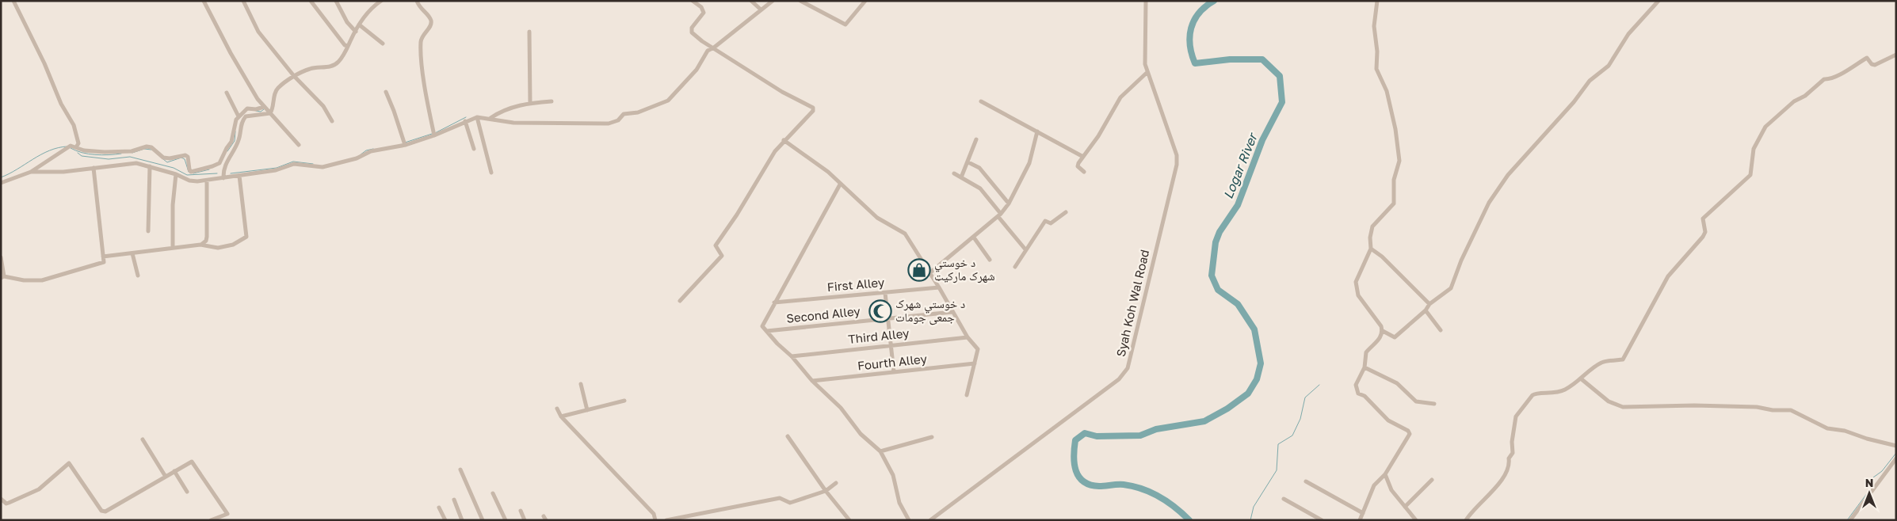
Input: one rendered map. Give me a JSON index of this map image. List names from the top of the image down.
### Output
{
  "streets": {
    "street": [
      "First Alley",
      "Syah Koh Wal Road",
      "Second Alley",
      "Third Alley",
      "Fourth Alley"
    ]
  },
  "water": ["Logar River"],
  "places": {
    "shop": ["د خوستي شهرک مارکیټ"],
    "mosque": ["د خوستي شهرک جمعی جومات"]
  },
  "north": "top"
}
